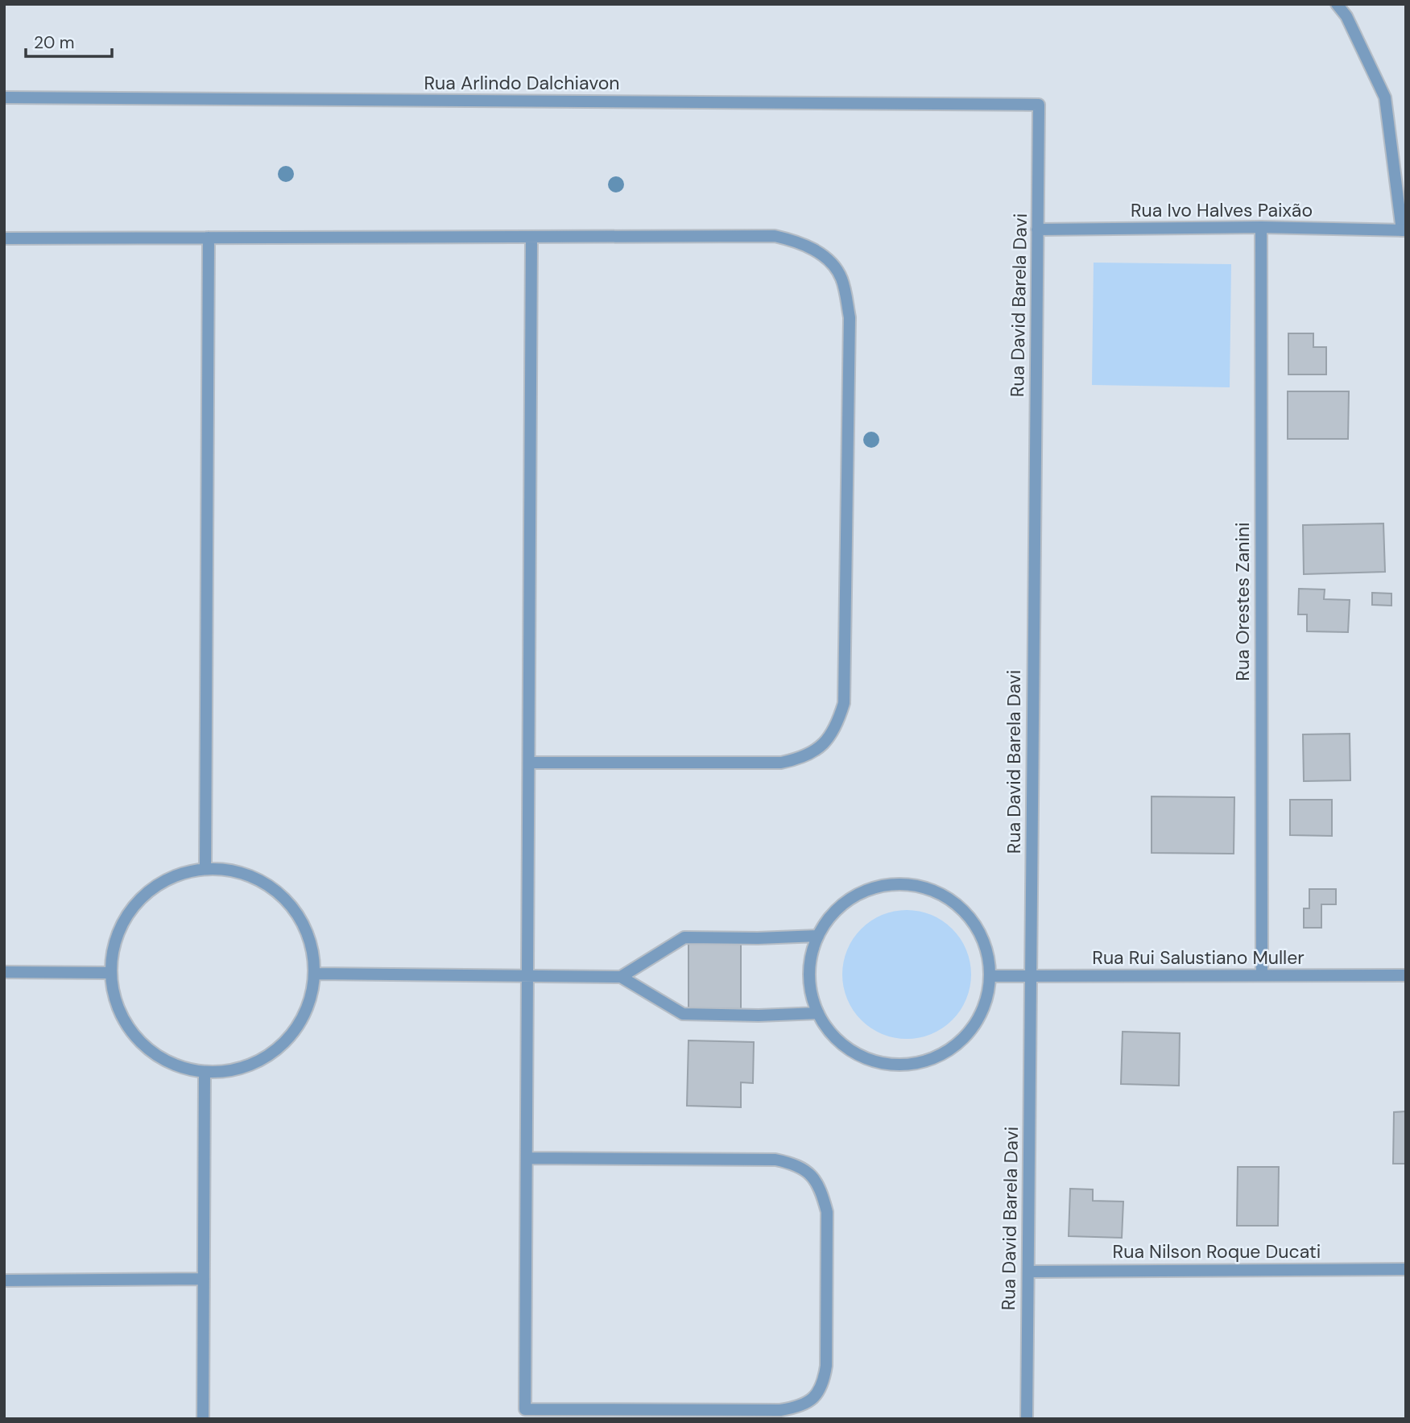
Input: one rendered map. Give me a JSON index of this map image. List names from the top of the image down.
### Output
{
  "streets": {
    "street": [
      "Rua Arlindo Dalchiavon",
      "Rua Ivo Halves Paixão",
      "Rua David Barela Davi",
      "Rua Orestes Zanini",
      "Rua Rui Salustiano Muller",
      "Rua Nilson Roque Ducati"
    ]
  },
  "crossings": [
    ["Rua Arlindo Dalchiavon", "Rua David Barela Davi"],
    ["Rua Ivo Halves Paixão", "Rua David Barela Davi"],
    ["Rua Ivo Halves Paixão", "Rua Orestes Zanini"],
    ["Rua David Barela Davi", "Rua Rui Salustiano Muller"],
    ["Rua David Barela Davi", "Rua Nilson Roque Ducati"],
    ["Rua Orestes Zanini", "Rua Rui Salustiano Muller"]
  ],
  "scale_bar": "20 m"
}
